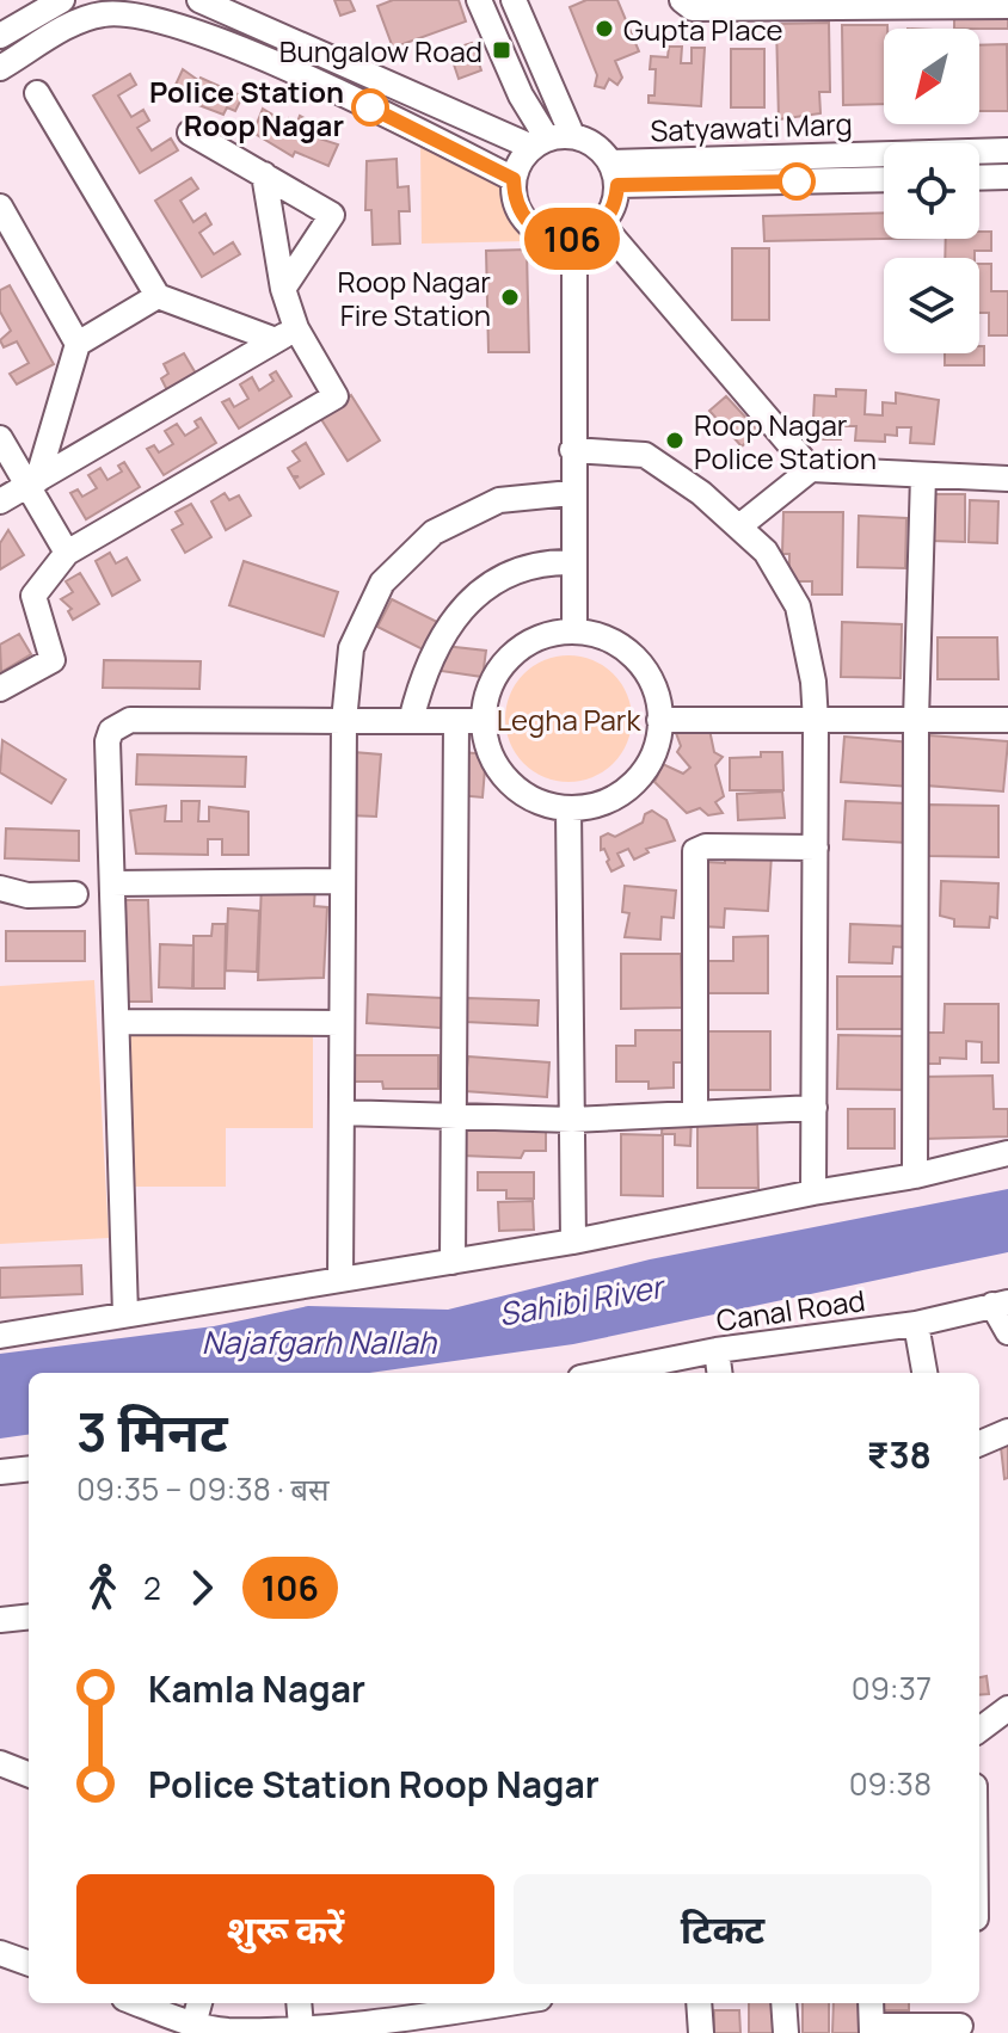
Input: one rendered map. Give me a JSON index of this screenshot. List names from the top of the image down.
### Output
{
  "streets": {
    "street": ["Satyawati Marg", "Canal Road"]
  },
  "water": ["Sahibi River", "Najafgarh Nallah"],
  "parks": ["Legha Park"],
  "places": {
    "other": [
      "Gupta Place",
      "Police Station Roop Nagar",
      "Roop Nagar Fire Station",
      "Roop Nagar Police Station"
    ],
    "transit": ["Bungalow Road"]
  },
  "lines": ["bus line 106"],
  "north": "bottom left",
  "page": {
    "on_map": "106",
    "heading": ["3 मिनट", "09:35 – 09:38 · बस", "₹38"],
    "legs": ["2", "106"],
    "list": [
      {
        "name": "Kamla Nagar",
        "value": "09:37"
      },
      {
        "name": "Police Station Roop Nagar",
        "value": "09:38"
      }
    ],
    "buttons": ["शुरू करें", "टिकट"]
  }
}
